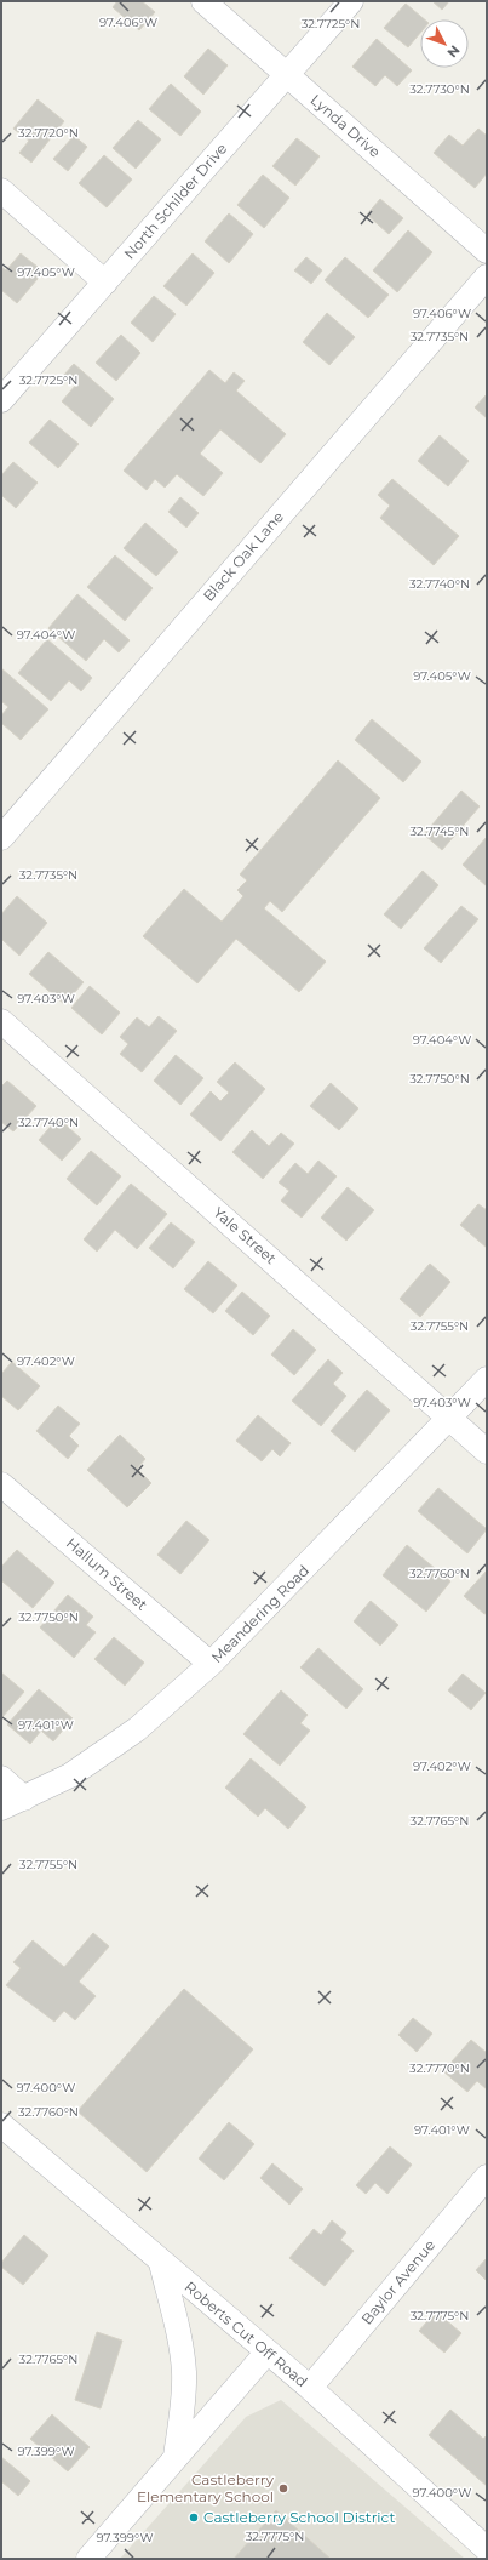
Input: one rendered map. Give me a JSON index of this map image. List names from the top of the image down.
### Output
{
  "streets": {
    "street": [
      "Lynda Drive",
      "North Schilder Drive",
      "Black Oak Lane",
      "Yale Street",
      "Hallum Street",
      "Meandering Road",
      "Baylor Avenue",
      "Roberts Cut Off Road"
    ]
  },
  "crossings": [
    ["Lynda Drive", "North Schilder Drive"],
    ["Yale Street", "Meandering Road"],
    ["Hallum Street", "Meandering Road"],
    ["Baylor Avenue", "Roberts Cut Off Road"]
  ],
  "places": ["Castleberry Elementary School", "Castleberry School District"],
  "north": "bottom right",
  "coordinates": [
    "97.406°W",
    "32.7725°N",
    "32.7730°N",
    "32.7720°N",
    "97.405°W",
    "32.7735°N",
    "32.7740°N",
    "97.404°W",
    "32.7745°N",
    "97.403°W",
    "32.7750°N",
    "32.7755°N",
    "97.402°W",
    "32.7760°N",
    "97.401°W",
    "32.7765°N",
    "32.7770°N",
    "97.400°W",
    "32.7775°N",
    "97.399°W"
  ]
}
